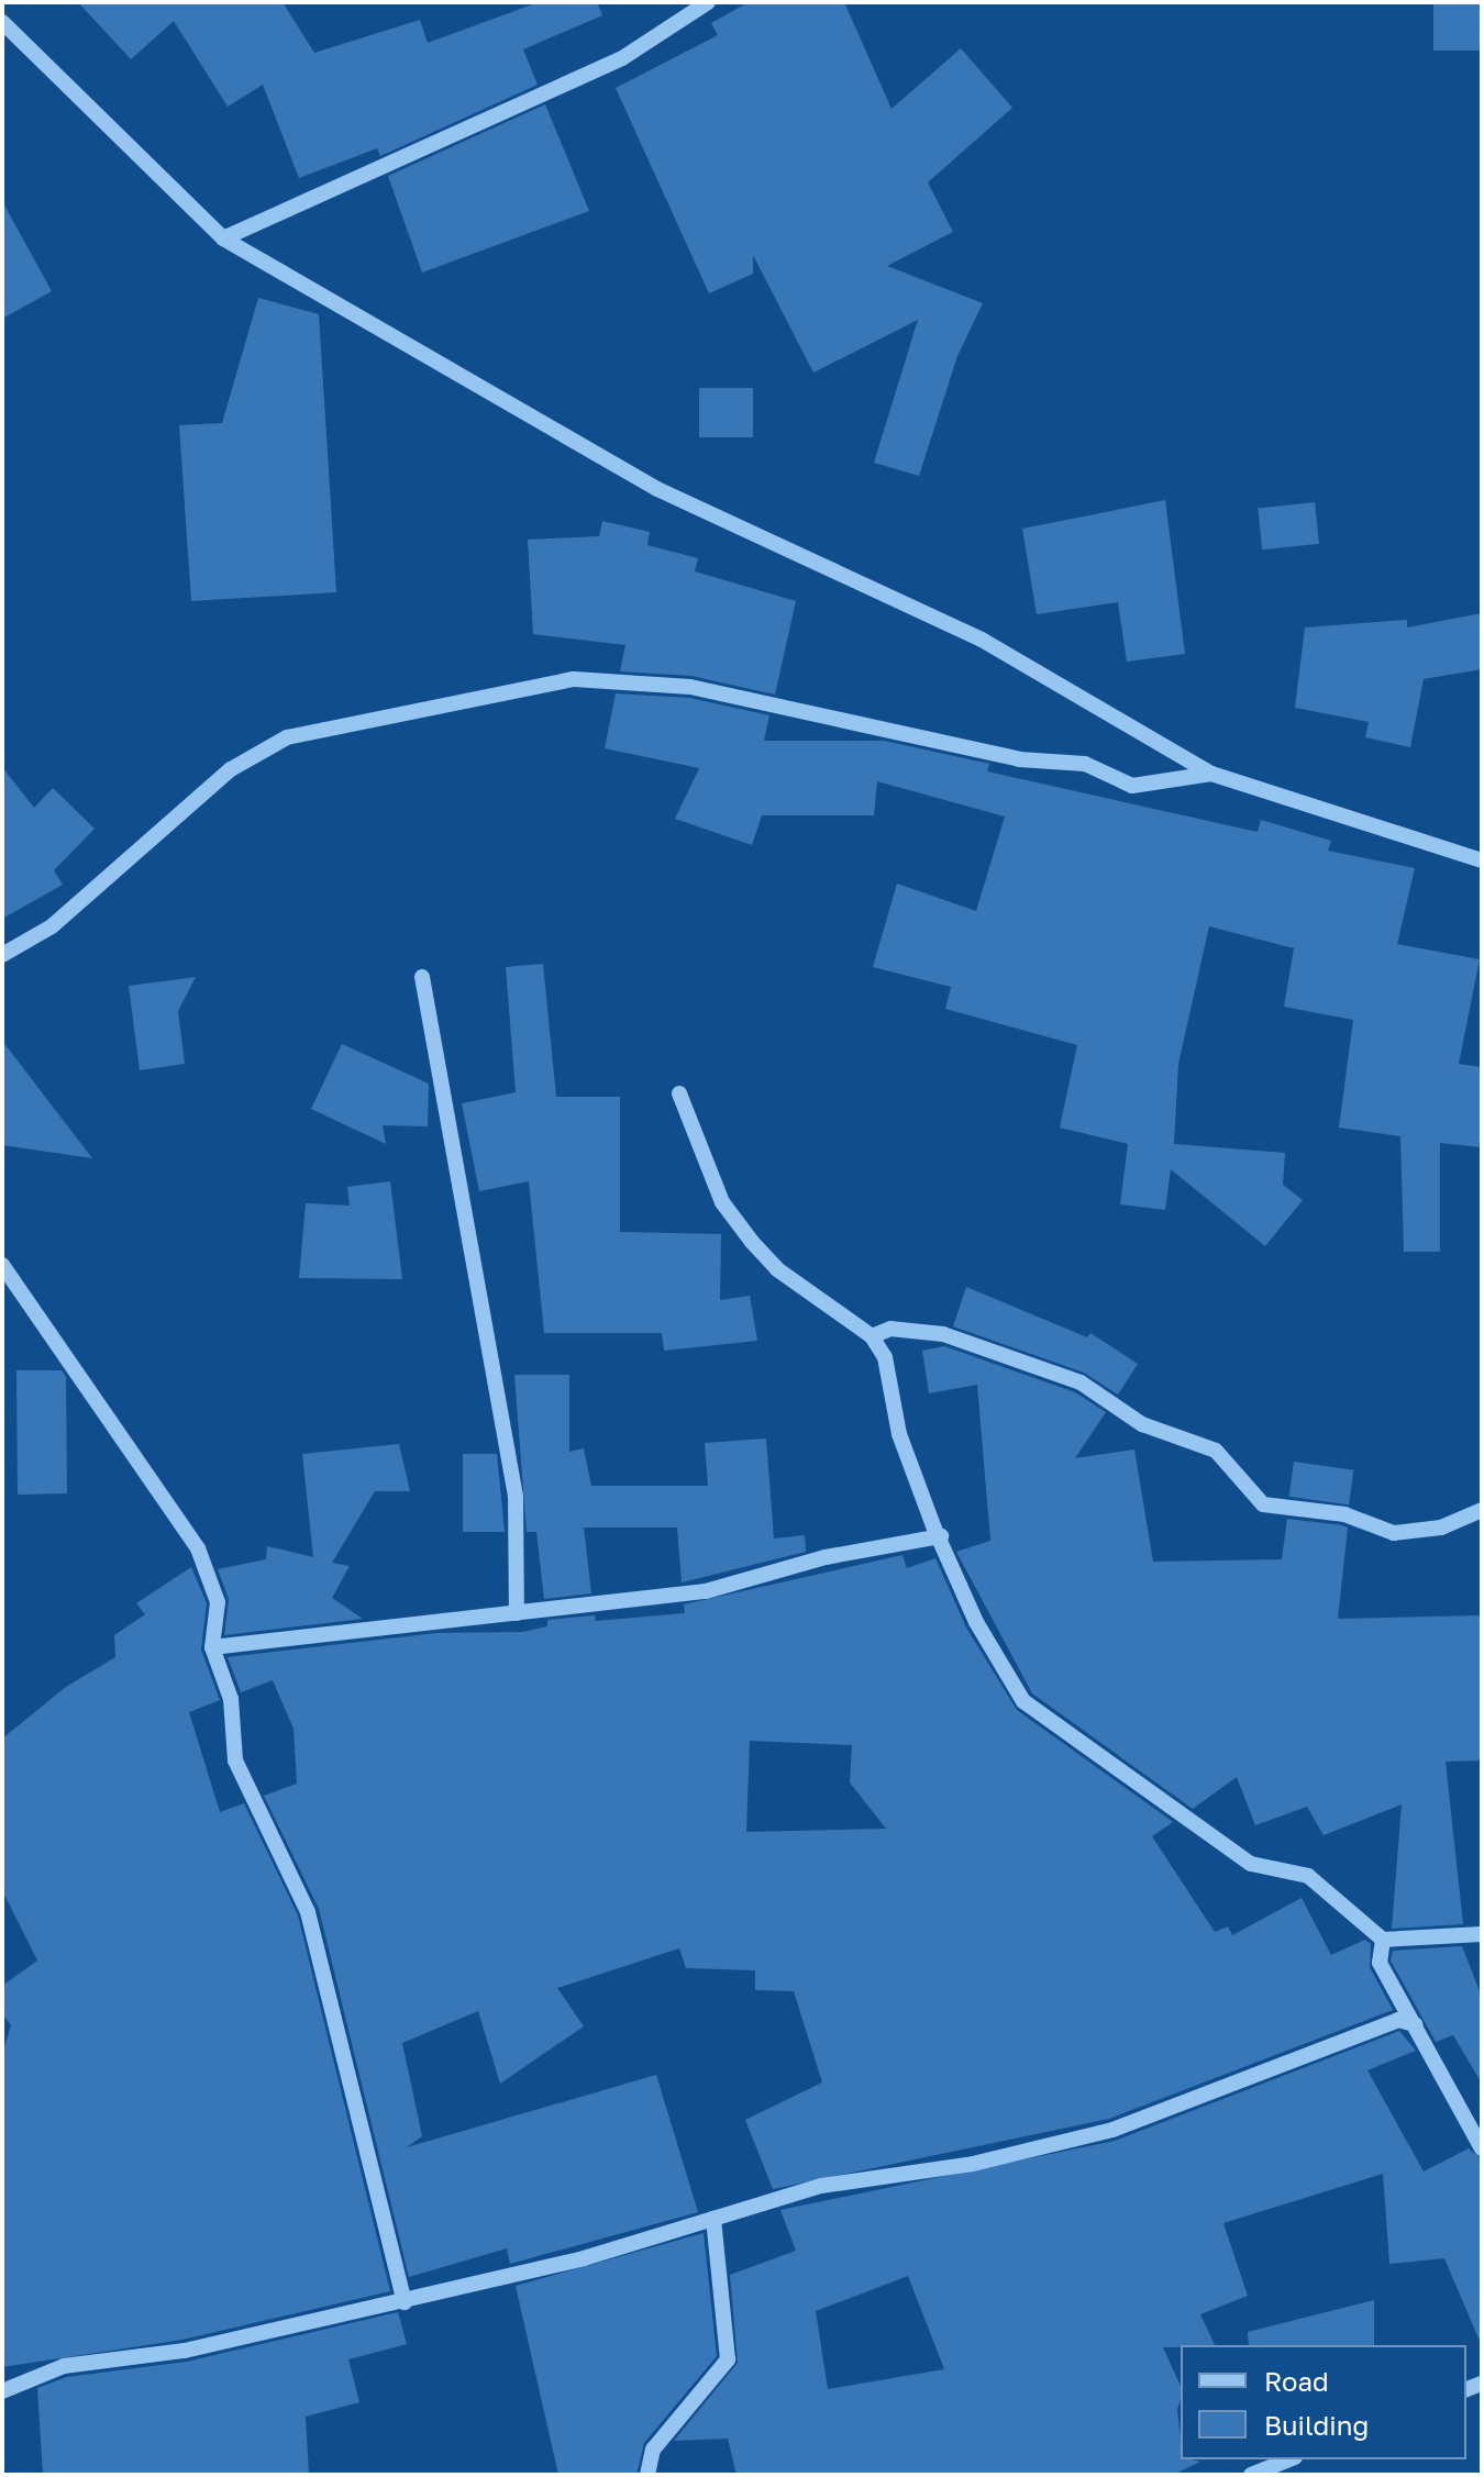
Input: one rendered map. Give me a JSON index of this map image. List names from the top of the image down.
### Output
{
  "legend": ["Road", "Building"]
}
